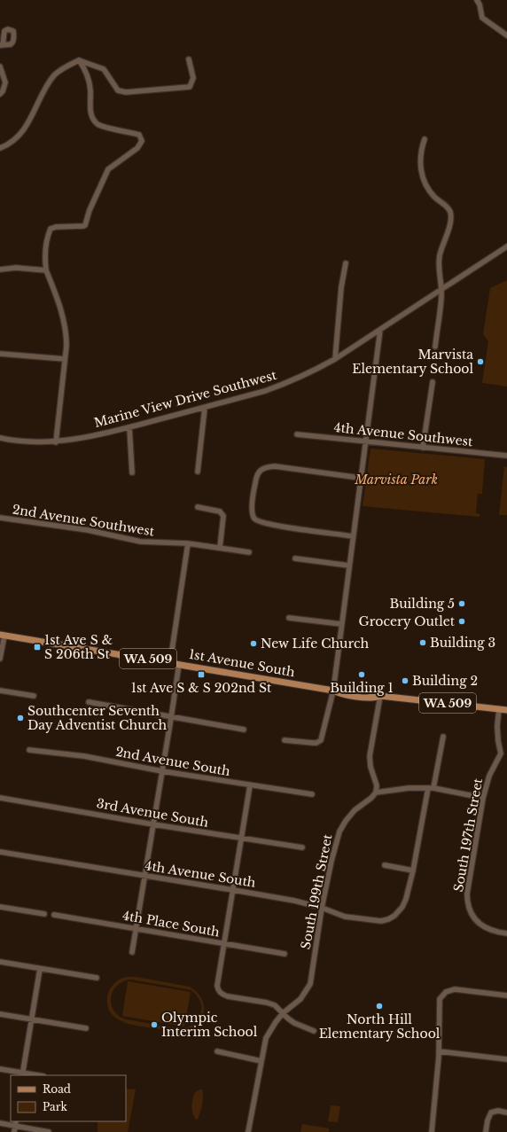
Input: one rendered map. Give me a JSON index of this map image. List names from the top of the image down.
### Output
{
  "streets": {
    "main road": ["WA 509", "1st Avenue South"],
    "street": [
      "Marine View Drive Southwest",
      "4th Avenue Southwest",
      "2nd Avenue Southwest",
      "2nd Avenue South",
      "3rd Avenue South",
      "South 197th Street",
      "4th Avenue South",
      "South 199th Street",
      "4th Place South"
    ]
  },
  "crossings": [
    ["4th Avenue South", "South 199th Street"]
  ],
  "parks": ["Marvista Park"],
  "places": {
    "other": [
      "Marvista Elementary School",
      "Building 5",
      "Grocery Outlet",
      "Building 3",
      "New Life Church",
      "Building 1",
      "Building 2",
      "Southcenter Seventh Day Adventist Church",
      "North Hill Elementary School",
      "Olympic Interim School"
    ],
    "transit": ["1st Ave S & S 206th St", "1st Ave S & S 202nd St"]
  },
  "legend": ["Road", "Park"]
}
